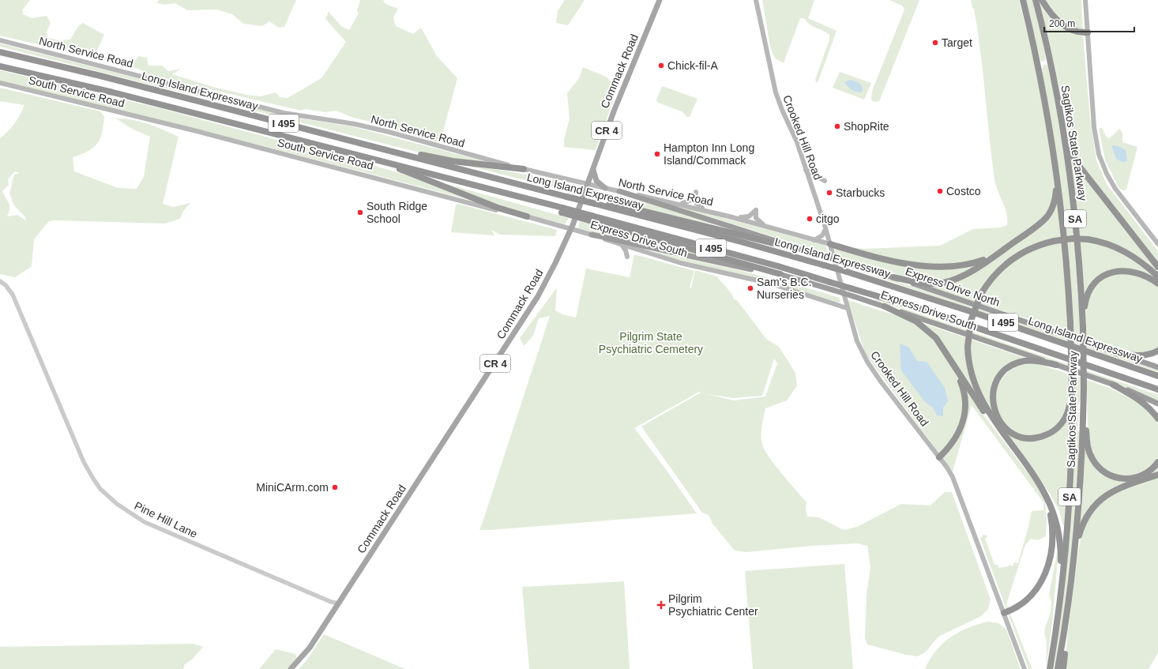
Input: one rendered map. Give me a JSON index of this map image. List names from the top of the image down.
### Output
{
  "streets": {
    "highway": [
      "Long Island Expressway",
      "I 495",
      "Sagtikos State Parkway",
      "SA",
      "Express Drive South",
      "Express Drive North"
    ],
    "main road": [
      "North Service Road",
      "Commack Road",
      "South Service Road",
      "CR 4",
      "Crooked Hill Road"
    ],
    "street": ["Pine Hill Lane"]
  },
  "crossings": [
    ["North Service Road", "Commack Road"],
    ["North Service Road", "Crooked Hill Road"],
    ["North Service Road", "Express Drive North"],
    ["Commack Road", "South Service Road"],
    ["Commack Road", "Express Drive South"],
    ["Commack Road", "Pine Hill Lane"],
    ["South Service Road", "Express Drive South"],
    ["Crooked Hill Road", "Express Drive South"]
  ],
  "parks": ["Pilgrim State Psychiatric Cemetery"],
  "places": {
    "other": [
      "Target",
      "Chick-fil-A",
      "ShopRite",
      "Hampton Inn Long Island/Commack",
      "Costco",
      "Starbucks",
      "South Ridge School",
      "citgo",
      "Sam's B.C. Nurseries",
      "MiniCArm.com"
    ],
    "health": ["Pilgrim Psychiatric Center"]
  },
  "scale_bar": "200 m"
}
